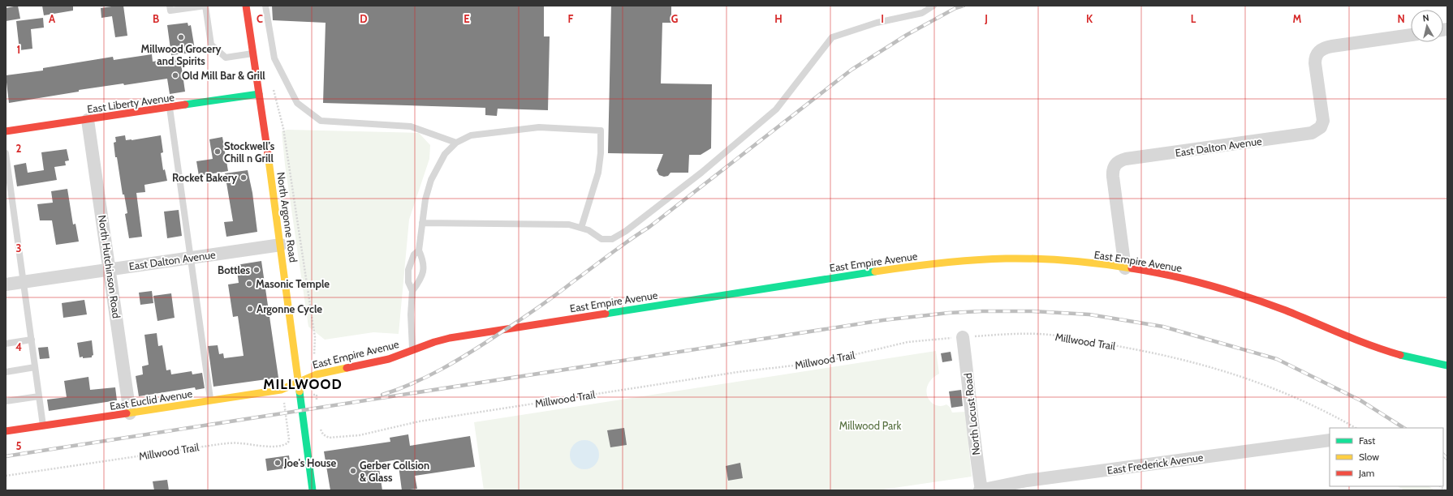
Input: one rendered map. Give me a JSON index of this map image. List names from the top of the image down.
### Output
{
  "streets": {
    "street": [
      "East Liberty Avenue",
      "East Dalton Avenue",
      "North Argonne Road",
      "East Empire Avenue",
      "North Hutchinson Road",
      "East Euclid Avenue",
      "North Locust Road",
      "East Frederick Avenue"
    ],
    "path": ["Millwood Trail"]
  },
  "crossings": [
    ["East Liberty Avenue", "North Argonne Road"],
    ["East Liberty Avenue", "North Hutchinson Road"],
    ["East Dalton Avenue", "North Argonne Road"],
    ["East Dalton Avenue", "East Empire Avenue"],
    ["East Dalton Avenue", "North Hutchinson Road"],
    ["North Argonne Road", "East Empire Avenue"],
    ["North Argonne Road", "East Euclid Avenue"],
    ["East Empire Avenue", "East Euclid Avenue"],
    ["North Hutchinson Road", "East Euclid Avenue"],
    ["Millwood Trail", "North Locust Road"],
    ["North Locust Road", "East Frederick Avenue"]
  ],
  "districts": ["MILLWOOD"],
  "parks": ["Millwood Park"],
  "places": [
    "Millwood Grocery and Spirits",
    "Old Mill Bar & Grill",
    "Stockwell’s Chill n Grill",
    "Rocket Bakery",
    "Bottles",
    "Masonic Temple",
    "Argonne Cycle",
    "Joe's House",
    "Gerber Collsion & Glass"
  ],
  "legend": ["Fast", "Slow", "Jam"],
  "north": "top",
  "grid": {
    "columns": [
      "A",
      "B",
      "C",
      "D",
      "E",
      "F",
      "G",
      "H",
      "I",
      "J",
      "K",
      "L",
      "M",
      "N"
    ],
    "rows": [
      "1",
      "2",
      "3",
      "4",
      "5"
    ]
  }
}
